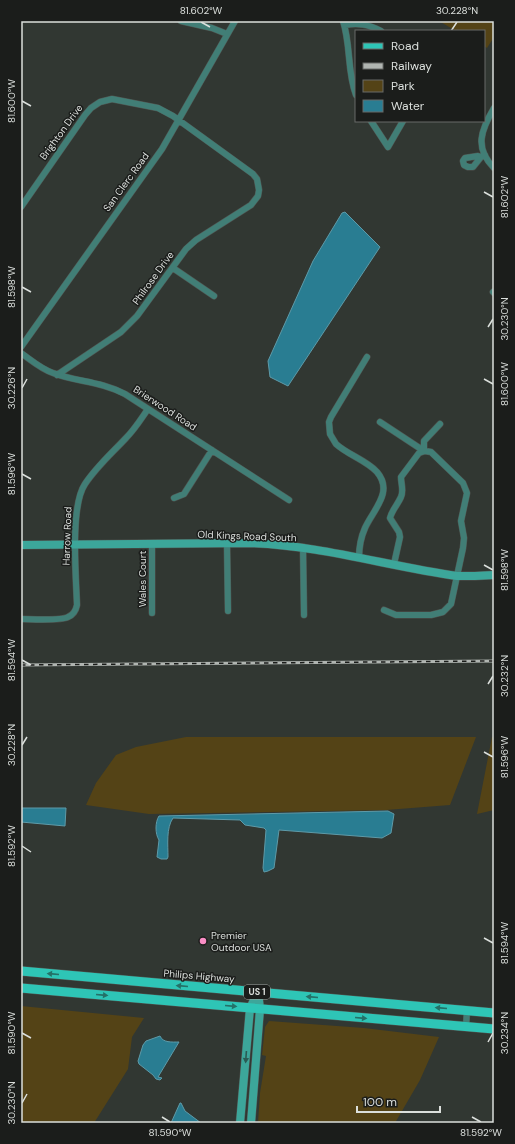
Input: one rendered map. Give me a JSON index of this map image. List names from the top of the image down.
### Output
{
  "streets": {
    "main road": ["Philips Highway", "US 1"],
    "street": [
      "Brighton Drive",
      "San Clerc Road",
      "Philrose Drive",
      "Brierwood Road",
      "Harrow Road",
      "Old Kings Road South",
      "Wales Court"
    ]
  },
  "crossings": [
    ["Brighton Drive", "San Clerc Road"],
    ["Brighton Drive", "Philrose Drive"],
    ["Philrose Drive", "Brierwood Road"],
    ["Brierwood Road", "Harrow Road"],
    ["Harrow Road", "Old Kings Road South"],
    ["Old Kings Road South", "Wales Court"]
  ],
  "places": ["Premier Outdoor USA"],
  "legend": [
    "Road",
    "Railway",
    "Park",
    "Water"
  ],
  "scale_bar": "100 m",
  "coordinates": [
    "81.602°W",
    "30.228°N",
    "81.600°W",
    "81.598°W",
    "30.230°N",
    "30.226°N",
    "81.596°W",
    "81.594°W",
    "30.232°N",
    "81.592°W",
    "81.590°W",
    "30.234°N"
  ]
}
